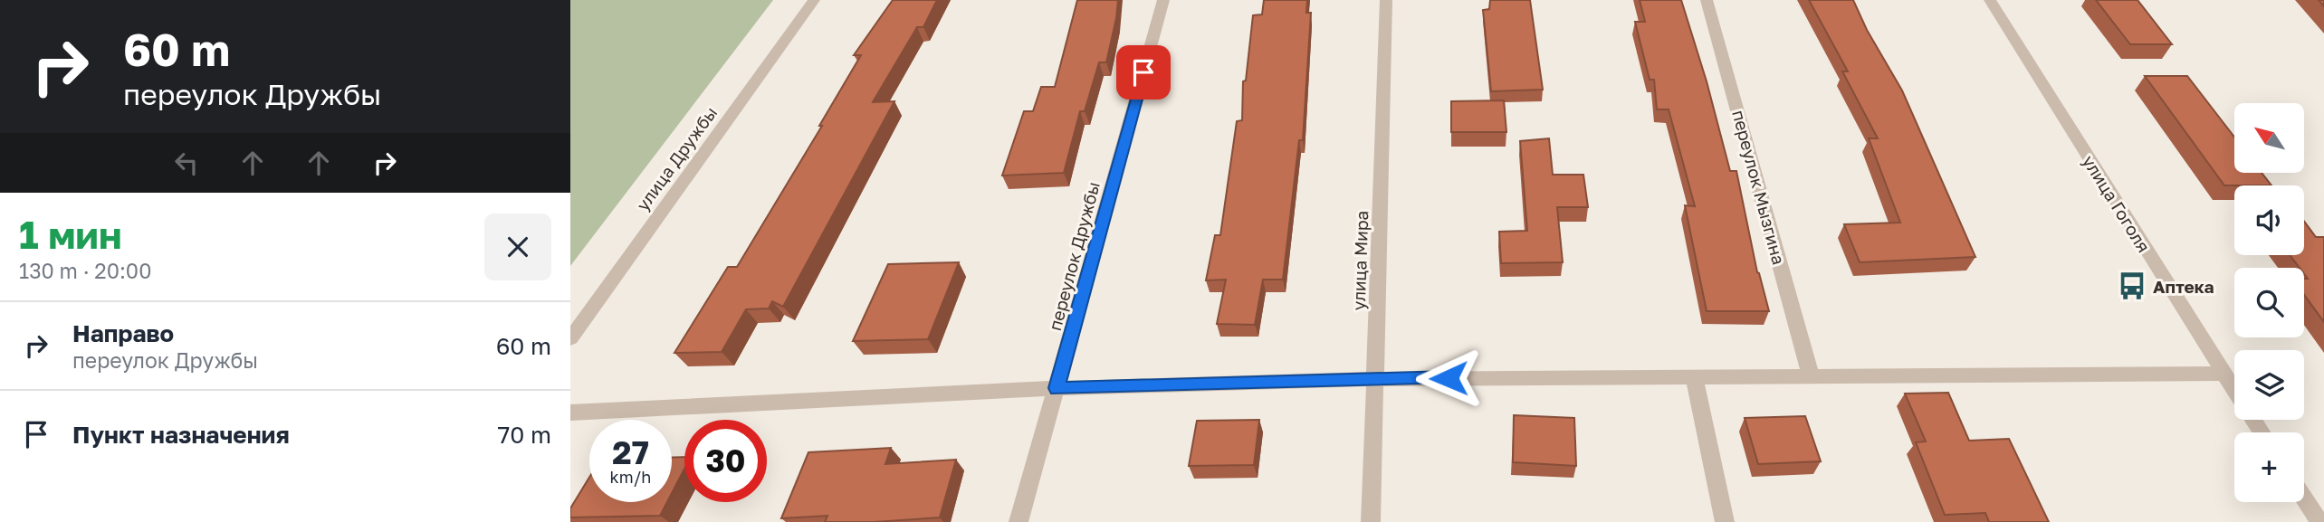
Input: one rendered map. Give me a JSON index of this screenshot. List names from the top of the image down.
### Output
{
  "streets": {
    "street": [
      "улица Дружбы",
      "переулок Мызгина",
      "улица Гоголя",
      "переулок Дружбы",
      "улица Мира"
    ]
  },
  "places": {
    "bus stop": ["Аптека"]
  },
  "north": "top left",
  "page": {
    "turn": ["60 m", "переулок Дружбы"],
    "map_buttons": "+",
    "heading": ["1 мин", "130 m · 20:00"],
    "list": [
      {
        "name": "Направо",
        "note": "переулок Дружбы",
        "value": "60 m"
      },
      {
        "name": "Пункт назначения",
        "value": "70 m"
      }
    ],
    "speed": "27 km/h",
    "limit": "30"
  }
}
